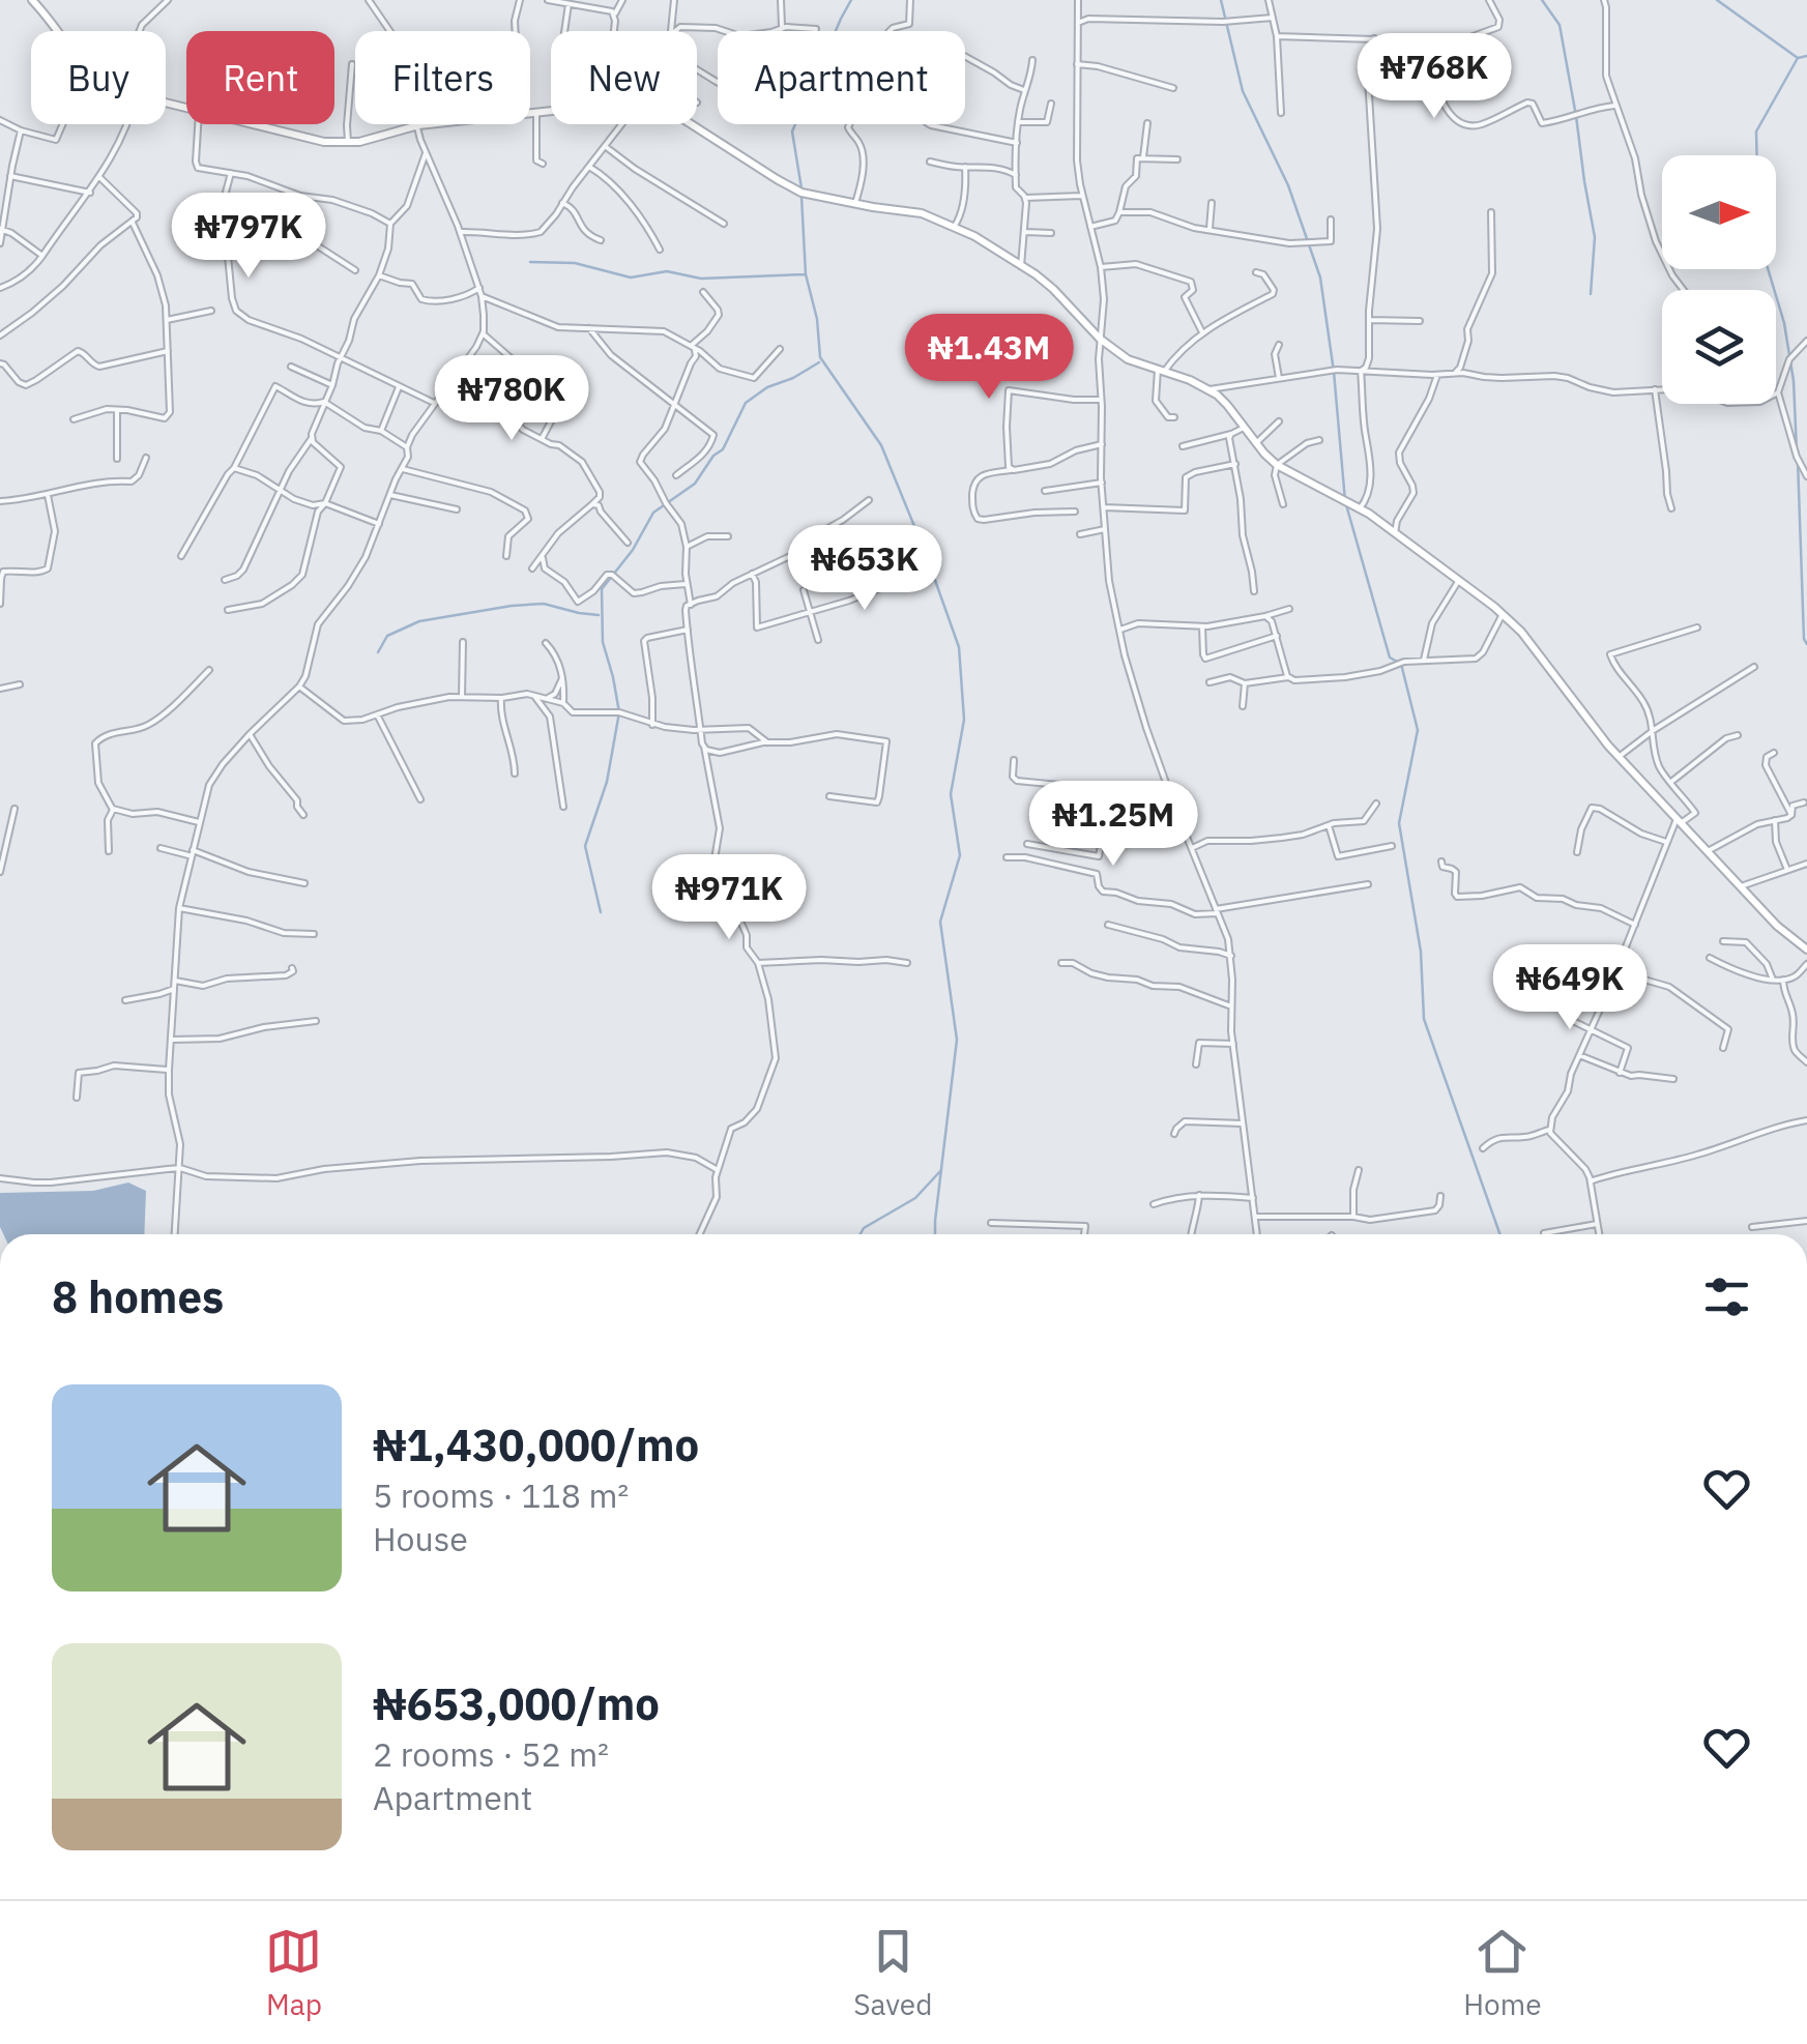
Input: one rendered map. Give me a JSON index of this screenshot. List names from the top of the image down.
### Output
{
  "north": "right",
  "page": {
    "chip": [
      "Buy",
      "Rent",
      "Filters",
      "New",
      "Apartment"
    ],
    "price": [
      "₦768K",
      "₦797K",
      "₦1.43M",
      "₦780K",
      "₦653K",
      "₦1.25M",
      "₦971K",
      "₦649K"
    ],
    "heading": "8 homes",
    "list": [
      {
        "name": "₦1,430,000/mo",
        "note": "5 rooms · 118 m² · House"
      },
      {
        "name": "₦653,000/mo",
        "note": "2 rooms · 52 m² · Apartment"
      }
    ],
    "tabs": ["Map", "Saved", "Home"]
  }
}
